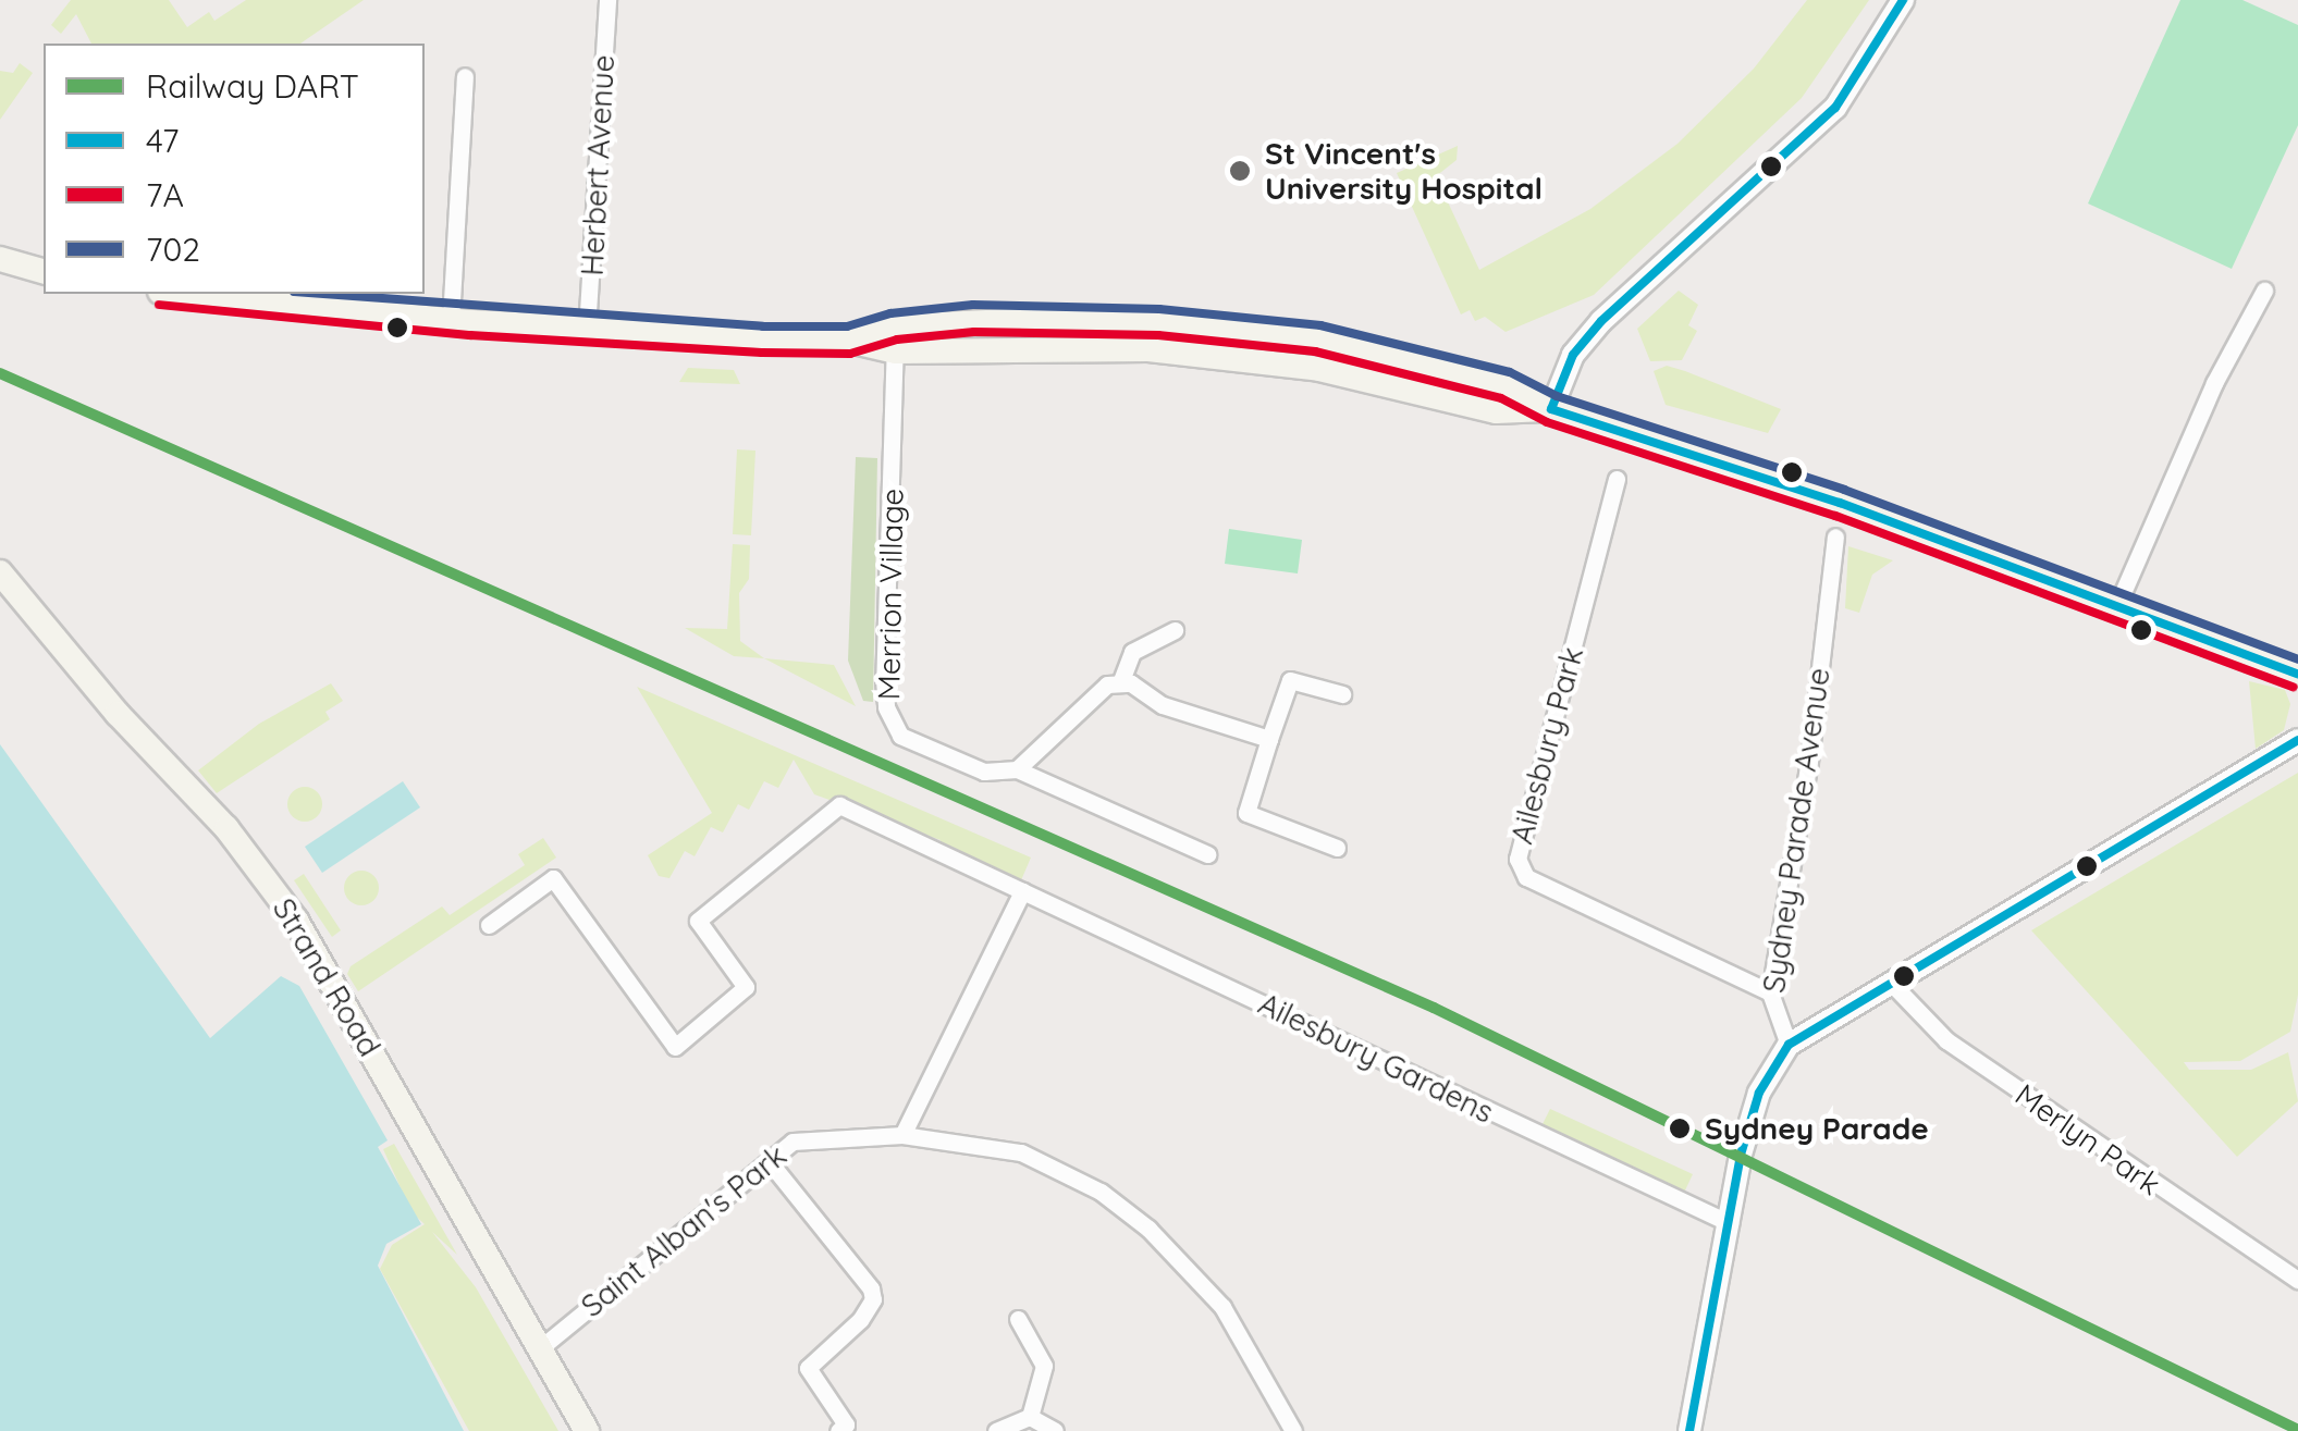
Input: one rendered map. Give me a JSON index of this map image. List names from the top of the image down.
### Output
{
  "streets": {
    "main road": ["Strand Road"],
    "street": [
      "Herbert Avenue",
      "Merrion Village",
      "Ailesbury Park",
      "Sydney Parade Avenue",
      "Ailesbury Gardens",
      "Merlyn Park",
      "Saint Alban's Park"
    ]
  },
  "crossings": [
    ["Ailesbury Park", "Sydney Parade Avenue"],
    ["Strand Road", "Saint Alban's Park"]
  ],
  "places": ["St Vincent's University Hospital", "Sydney Parade"],
  "lines": [
    "transit line 47",
    "transit line 702",
    "transit line 7A",
    "rail line DART"
  ],
  "legend": [
    "Railway DART",
    "47",
    "7A",
    "702"
  ]
}
